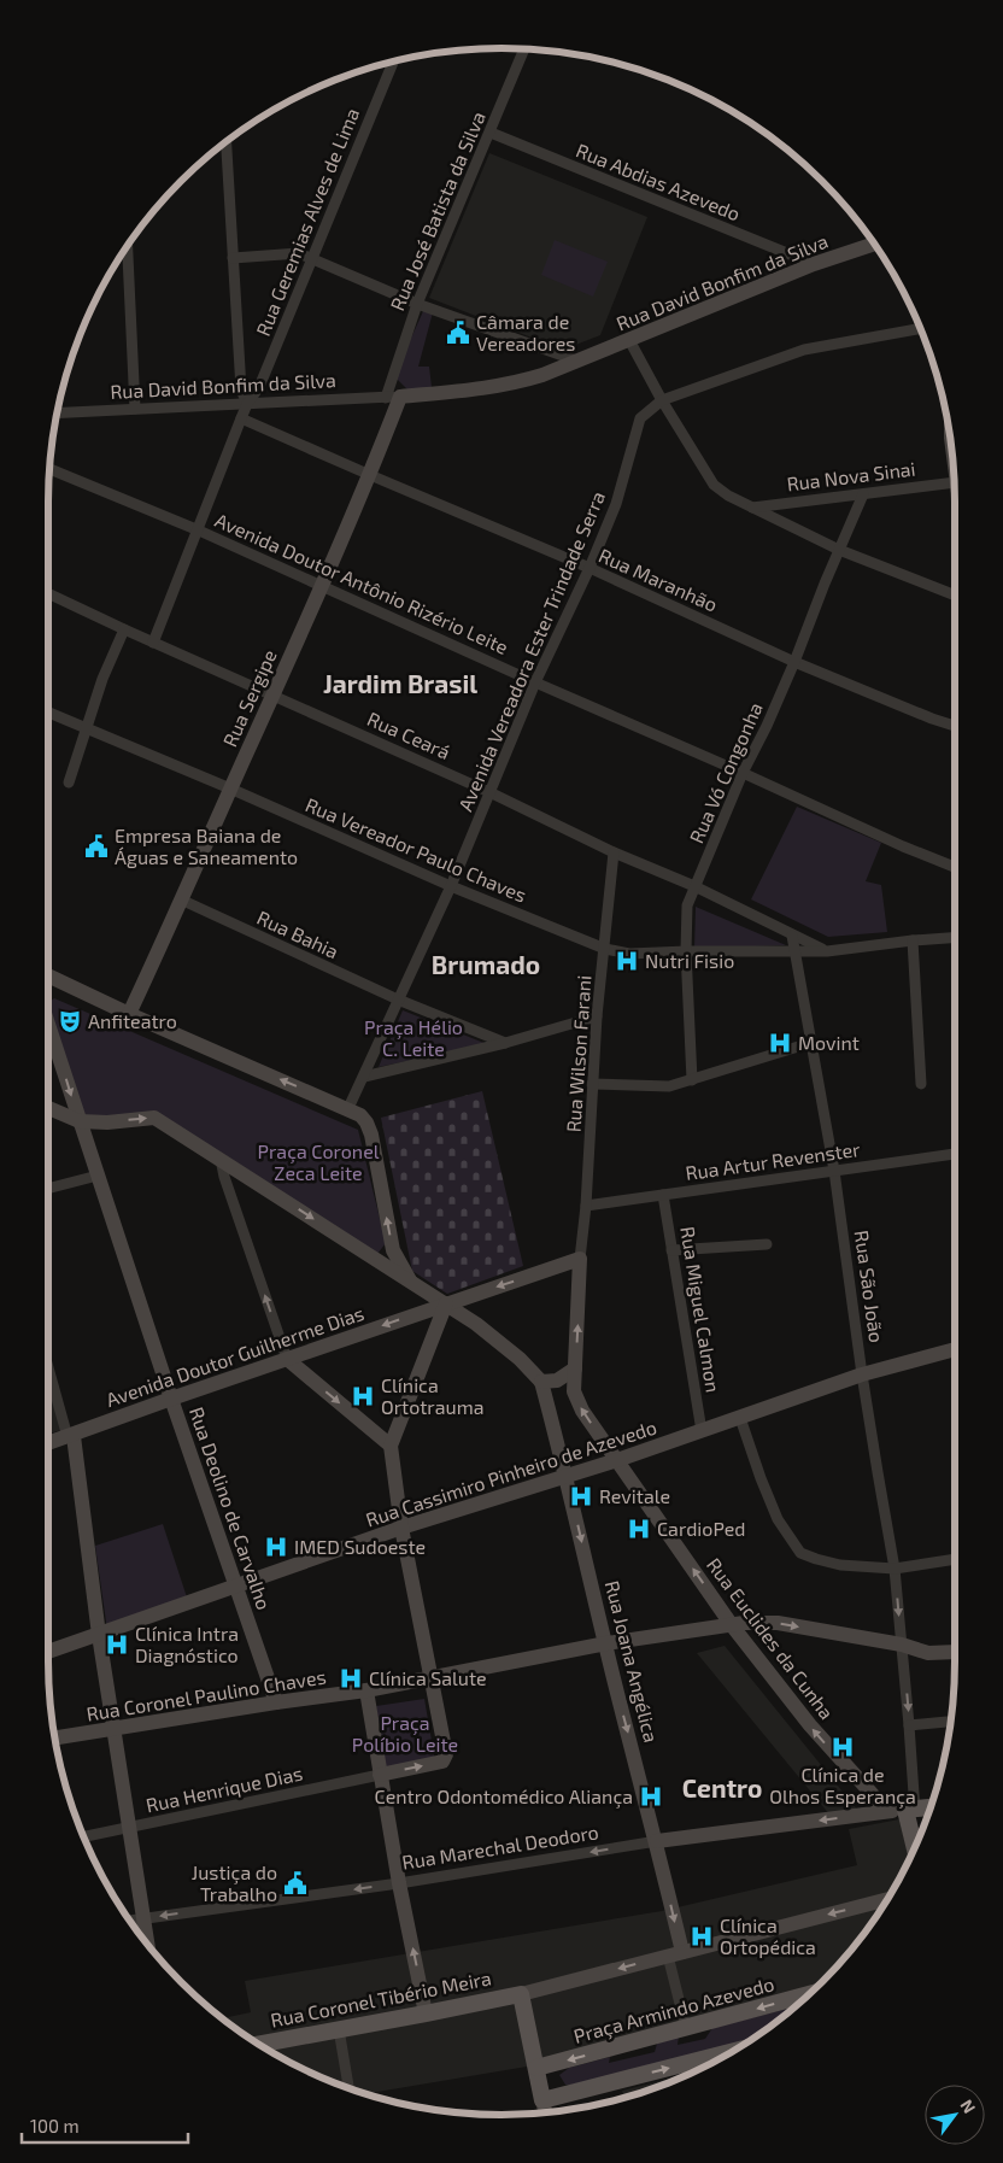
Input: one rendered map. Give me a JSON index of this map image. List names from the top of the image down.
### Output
{
  "streets": {
    "main road": ["Rua Coronel Tibério Meira", "Praça Armindo Azevedo"],
    "street": [
      "Rua Abdias Azevedo",
      "Rua José Batista da Silva",
      "Rua Geremias Alves de Lima",
      "Rua David Bonfim da Silva",
      "Rua Nova Sinai",
      "Rua Maranhão",
      "Avenida Doutor Antônio Rizério Leite",
      "Avenida Vereadora Ester Trindade Serra",
      "Rua Sergipe",
      "Rua Ceará",
      "Rua Vó Congonha",
      "Rua Vereador Paulo Chaves",
      "Rua Bahia",
      "Rua Wilson Farani",
      "Rua Artur Revenster",
      "Rua São João",
      "Rua Miguel Calmon",
      "Avenida Doutor Guilherme Dias",
      "Rua Cassimiro Pinheiro de Azevedo",
      "Rua Deolino de Carvalho",
      "Rua Euclides da Cunha",
      "Rua Joana Angélica",
      "Rua Coronel Paulino Chaves",
      "Rua Henrique Dias",
      "Rua Marechal Deodoro"
    ]
  },
  "crossings": [
    ["Rua Abdias Azevedo", "Rua José Batista da Silva"],
    ["Rua Abdias Azevedo", "Rua David Bonfim da Silva"],
    ["Rua José Batista da Silva", "Rua David Bonfim da Silva"],
    ["Rua José Batista da Silva", "Rua Sergipe"],
    ["Rua Geremias Alves de Lima", "Rua David Bonfim da Silva"],
    ["Rua Geremias Alves de Lima", "Rua Maranhão"],
    ["Rua Geremias Alves de Lima", "Avenida Doutor Antônio Rizério Leite"],
    ["Rua Geremias Alves de Lima", "Rua Ceará"],
    ["Rua David Bonfim da Silva", "Rua Sergipe"],
    ["Rua Nova Sinai", "Rua Vó Congonha"],
    ["Rua Maranhão", "Avenida Vereadora Ester Trindade Serra"],
    ["Rua Maranhão", "Rua Sergipe"],
    ["Rua Maranhão", "Rua Vó Congonha"],
    ["Avenida Doutor Antônio Rizério Leite", "Avenida Vereadora Ester Trindade Serra"],
    ["Avenida Doutor Antônio Rizério Leite", "Rua Sergipe"],
    ["Avenida Doutor Antônio Rizério Leite", "Rua Vó Congonha"],
    ["Avenida Vereadora Ester Trindade Serra", "Rua Ceará"],
    ["Avenida Vereadora Ester Trindade Serra", "Rua Vereador Paulo Chaves"],
    ["Avenida Vereadora Ester Trindade Serra", "Rua Bahia"],
    ["Rua Sergipe", "Rua Ceará"],
    ["Rua Sergipe", "Rua Vereador Paulo Chaves"],
    ["Rua Sergipe", "Rua Bahia"],
    ["Rua Ceará", "Rua Vó Congonha"],
    ["Rua Ceará", "Rua Vereador Paulo Chaves"],
    ["Rua Ceará", "Rua Wilson Farani"],
    ["Rua Ceará", "Rua São João"],
    ["Rua Vó Congonha", "Rua Vereador Paulo Chaves"],
    ["Rua Vereador Paulo Chaves", "Rua Wilson Farani"],
    ["Rua Vereador Paulo Chaves", "Rua São João"],
    ["Rua Wilson Farani", "Rua Artur Revenster"],
    ["Rua Wilson Farani", "Avenida Doutor Guilherme Dias"],
    ["Rua Artur Revenster", "Rua São João"],
    ["Rua Artur Revenster", "Rua Miguel Calmon"],
    ["Rua São João", "Rua Cassimiro Pinheiro de Azevedo"],
    ["Rua São João", "Rua Coronel Paulino Chaves"],
    ["Rua São João", "Rua Marechal Deodoro"],
    ["Rua Miguel Calmon", "Rua Cassimiro Pinheiro de Azevedo"],
    ["Avenida Doutor Guilherme Dias", "Rua Deolino de Carvalho"],
    ["Rua Cassimiro Pinheiro de Azevedo", "Rua Deolino de Carvalho"],
    ["Rua Cassimiro Pinheiro de Azevedo", "Rua Euclides da Cunha"],
    ["Rua Cassimiro Pinheiro de Azevedo", "Rua Joana Angélica"],
    ["Rua Deolino de Carvalho", "Rua Coronel Paulino Chaves"],
    ["Rua Euclides da Cunha", "Rua Coronel Paulino Chaves"],
    ["Rua Euclides da Cunha", "Rua Marechal Deodoro"],
    ["Rua Joana Angélica", "Rua Coronel Paulino Chaves"],
    ["Rua Joana Angélica", "Rua Marechal Deodoro"]
  ],
  "one_way": [
    "Avenida Doutor Guilherme Dias",
    "Rua Euclides da Cunha",
    "Rua Joana Angélica",
    "Rua Marechal Deodoro"
  ],
  "districts": ["Jardim Brasil", "Brumado", "Centro"],
  "parks": ["Praça Hélio C. Leite", "Praça Coronel Zeca Leite", "Praça Políbio Leite"],
  "places": {
    "public building": ["Câmara de Vereadores", "Empresa Baiana de Águas e Saneamento", "Justiça do Trabalho"],
    "hospital": [
      "Nutri Fisio",
      "Movint",
      "Clínica Ortotrauma",
      "Revitale",
      "CardioPed",
      "IMED Sudoeste",
      "Clínica Intra Diagnóstico",
      "Clínica Salute",
      "Clínica de Olhos Esperança",
      "Centro Odontomédico Aliança",
      "Clínica Ortopédica"
    ],
    "theatre": ["Anfiteatro"]
  },
  "scale_bar": "100 m",
  "north": "top right"
}
